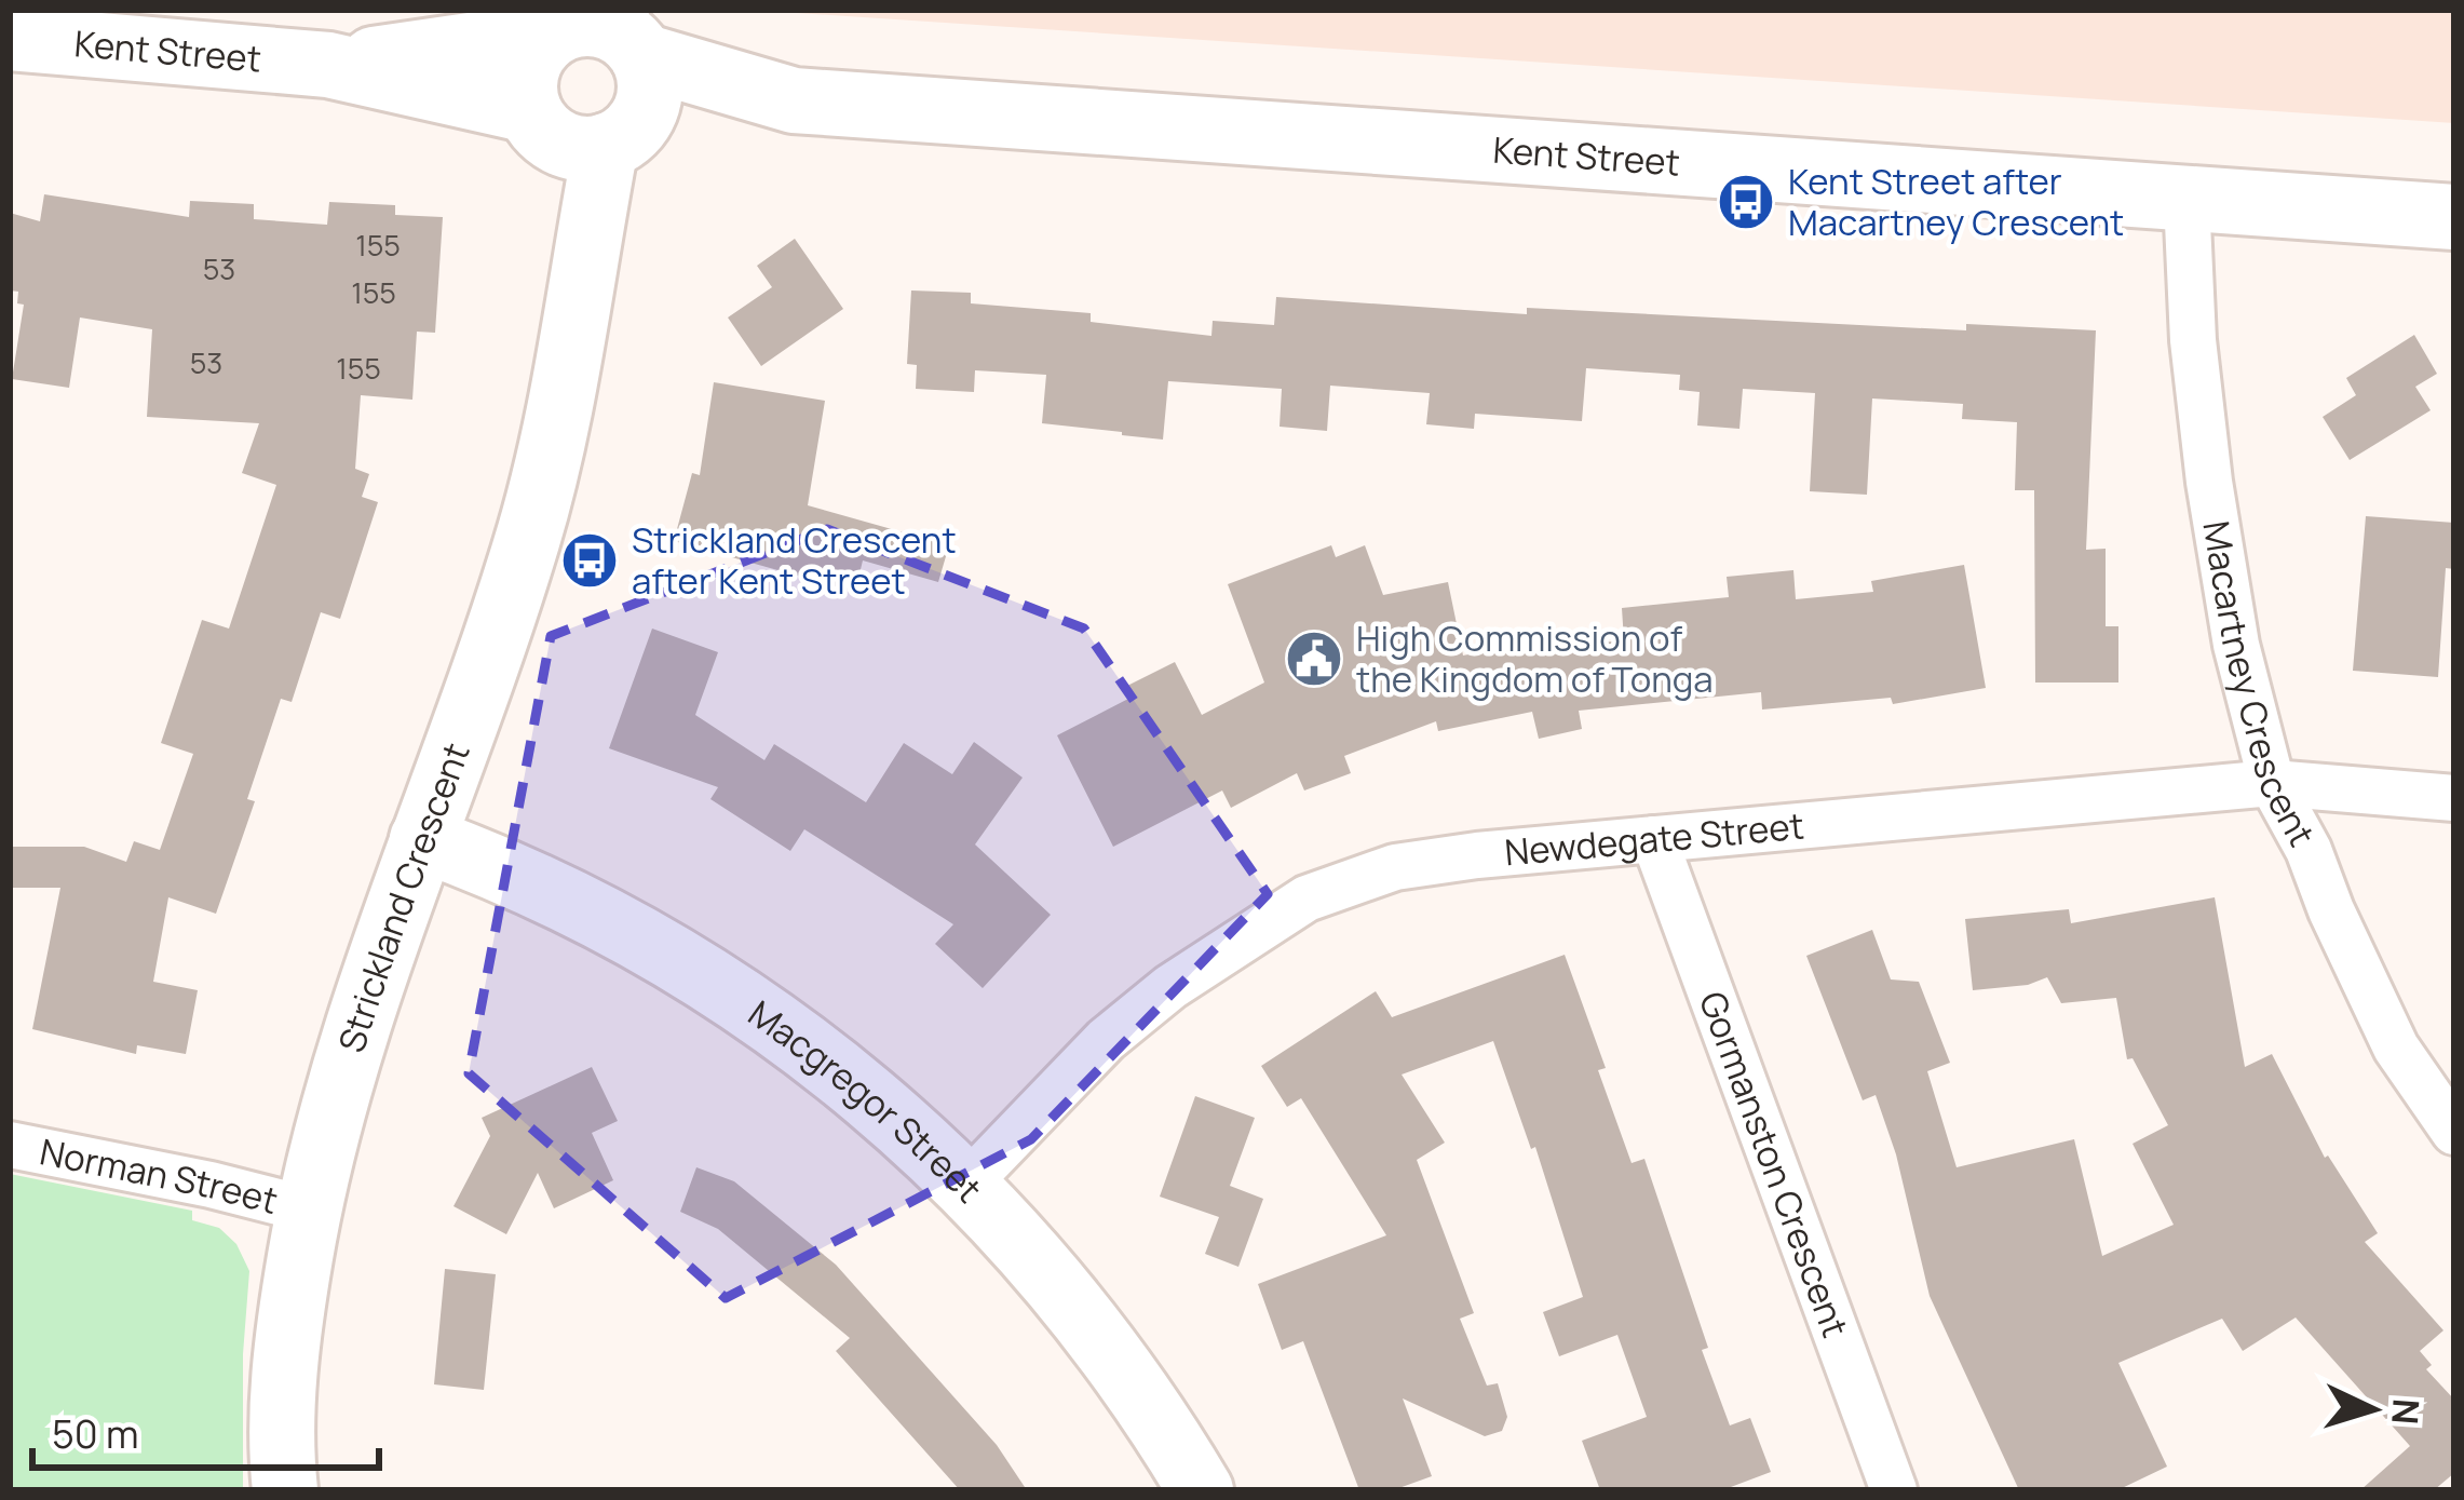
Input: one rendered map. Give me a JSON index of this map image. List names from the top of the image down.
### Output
{
  "streets": {
    "main road": ["Kent Street", "Strickland Crescent", "Macgregor Street"],
    "street": [
      "Macartney Crescent",
      "Newdegate Street",
      "Gormanston Crescent",
      "Norman Street"
    ]
  },
  "crossings": [
    ["Kent Street", "Macartney Crescent"],
    ["Kent Street", "Strickland Crescent"],
    ["Macartney Crescent", "Newdegate Street"],
    ["Newdegate Street", "Macgregor Street"],
    ["Newdegate Street", "Gormanston Crescent"],
    ["Strickland Crescent", "Macgregor Street"],
    ["Strickland Crescent", "Norman Street"]
  ],
  "places": {
    "bus stop": ["Kent Street after Macartney Crescent", "Strickland Crescent after Kent Street"],
    "public building": ["High Commission of the Kingdom of Tonga"]
  },
  "house_numbers": [
    "155",
    "53",
    "155",
    "53",
    "155"
  ],
  "scale_bar": "50 m",
  "north": "right"
}
